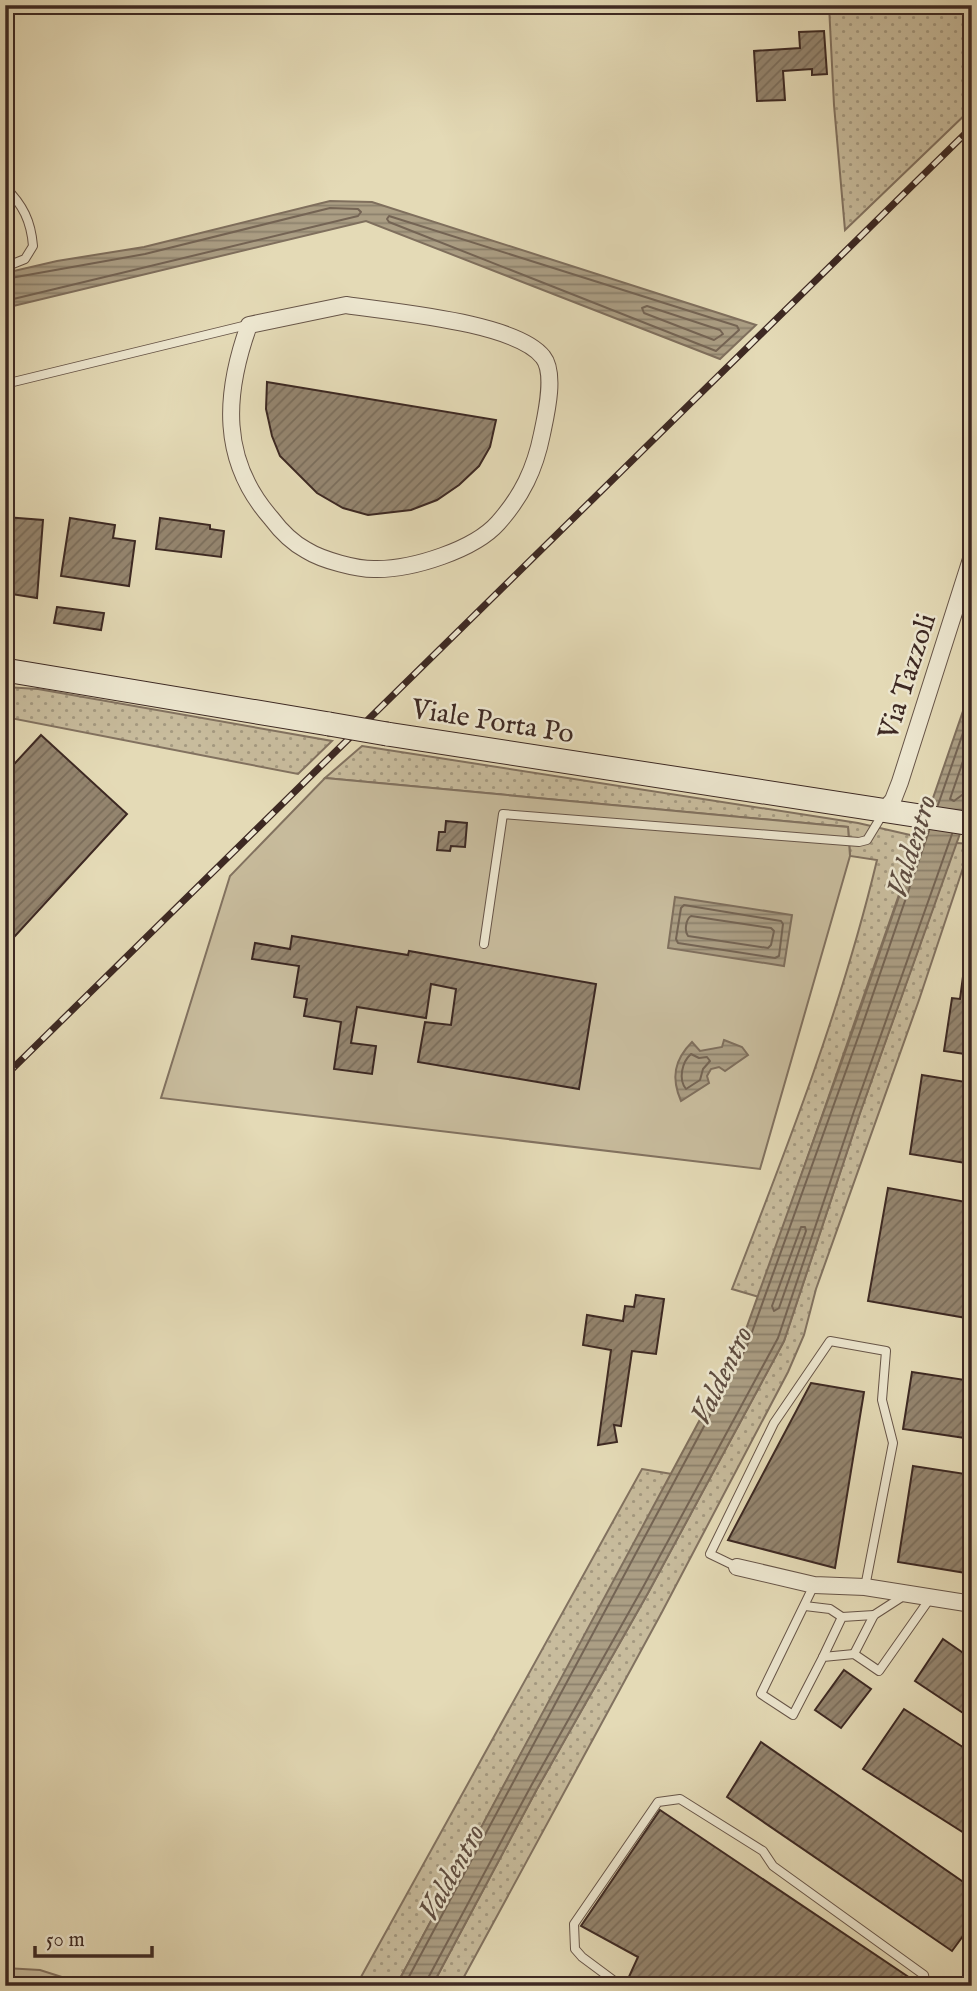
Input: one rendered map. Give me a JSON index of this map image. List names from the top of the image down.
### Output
{
  "streets": {
    "main road": ["Viale Porta Po"],
    "street": ["Via Tazzoli"]
  },
  "crossings": [
    ["Via Tazzoli", "Viale Porta Po"]
  ],
  "water": ["Valdentro"],
  "scale_bar": "50 m"
}
